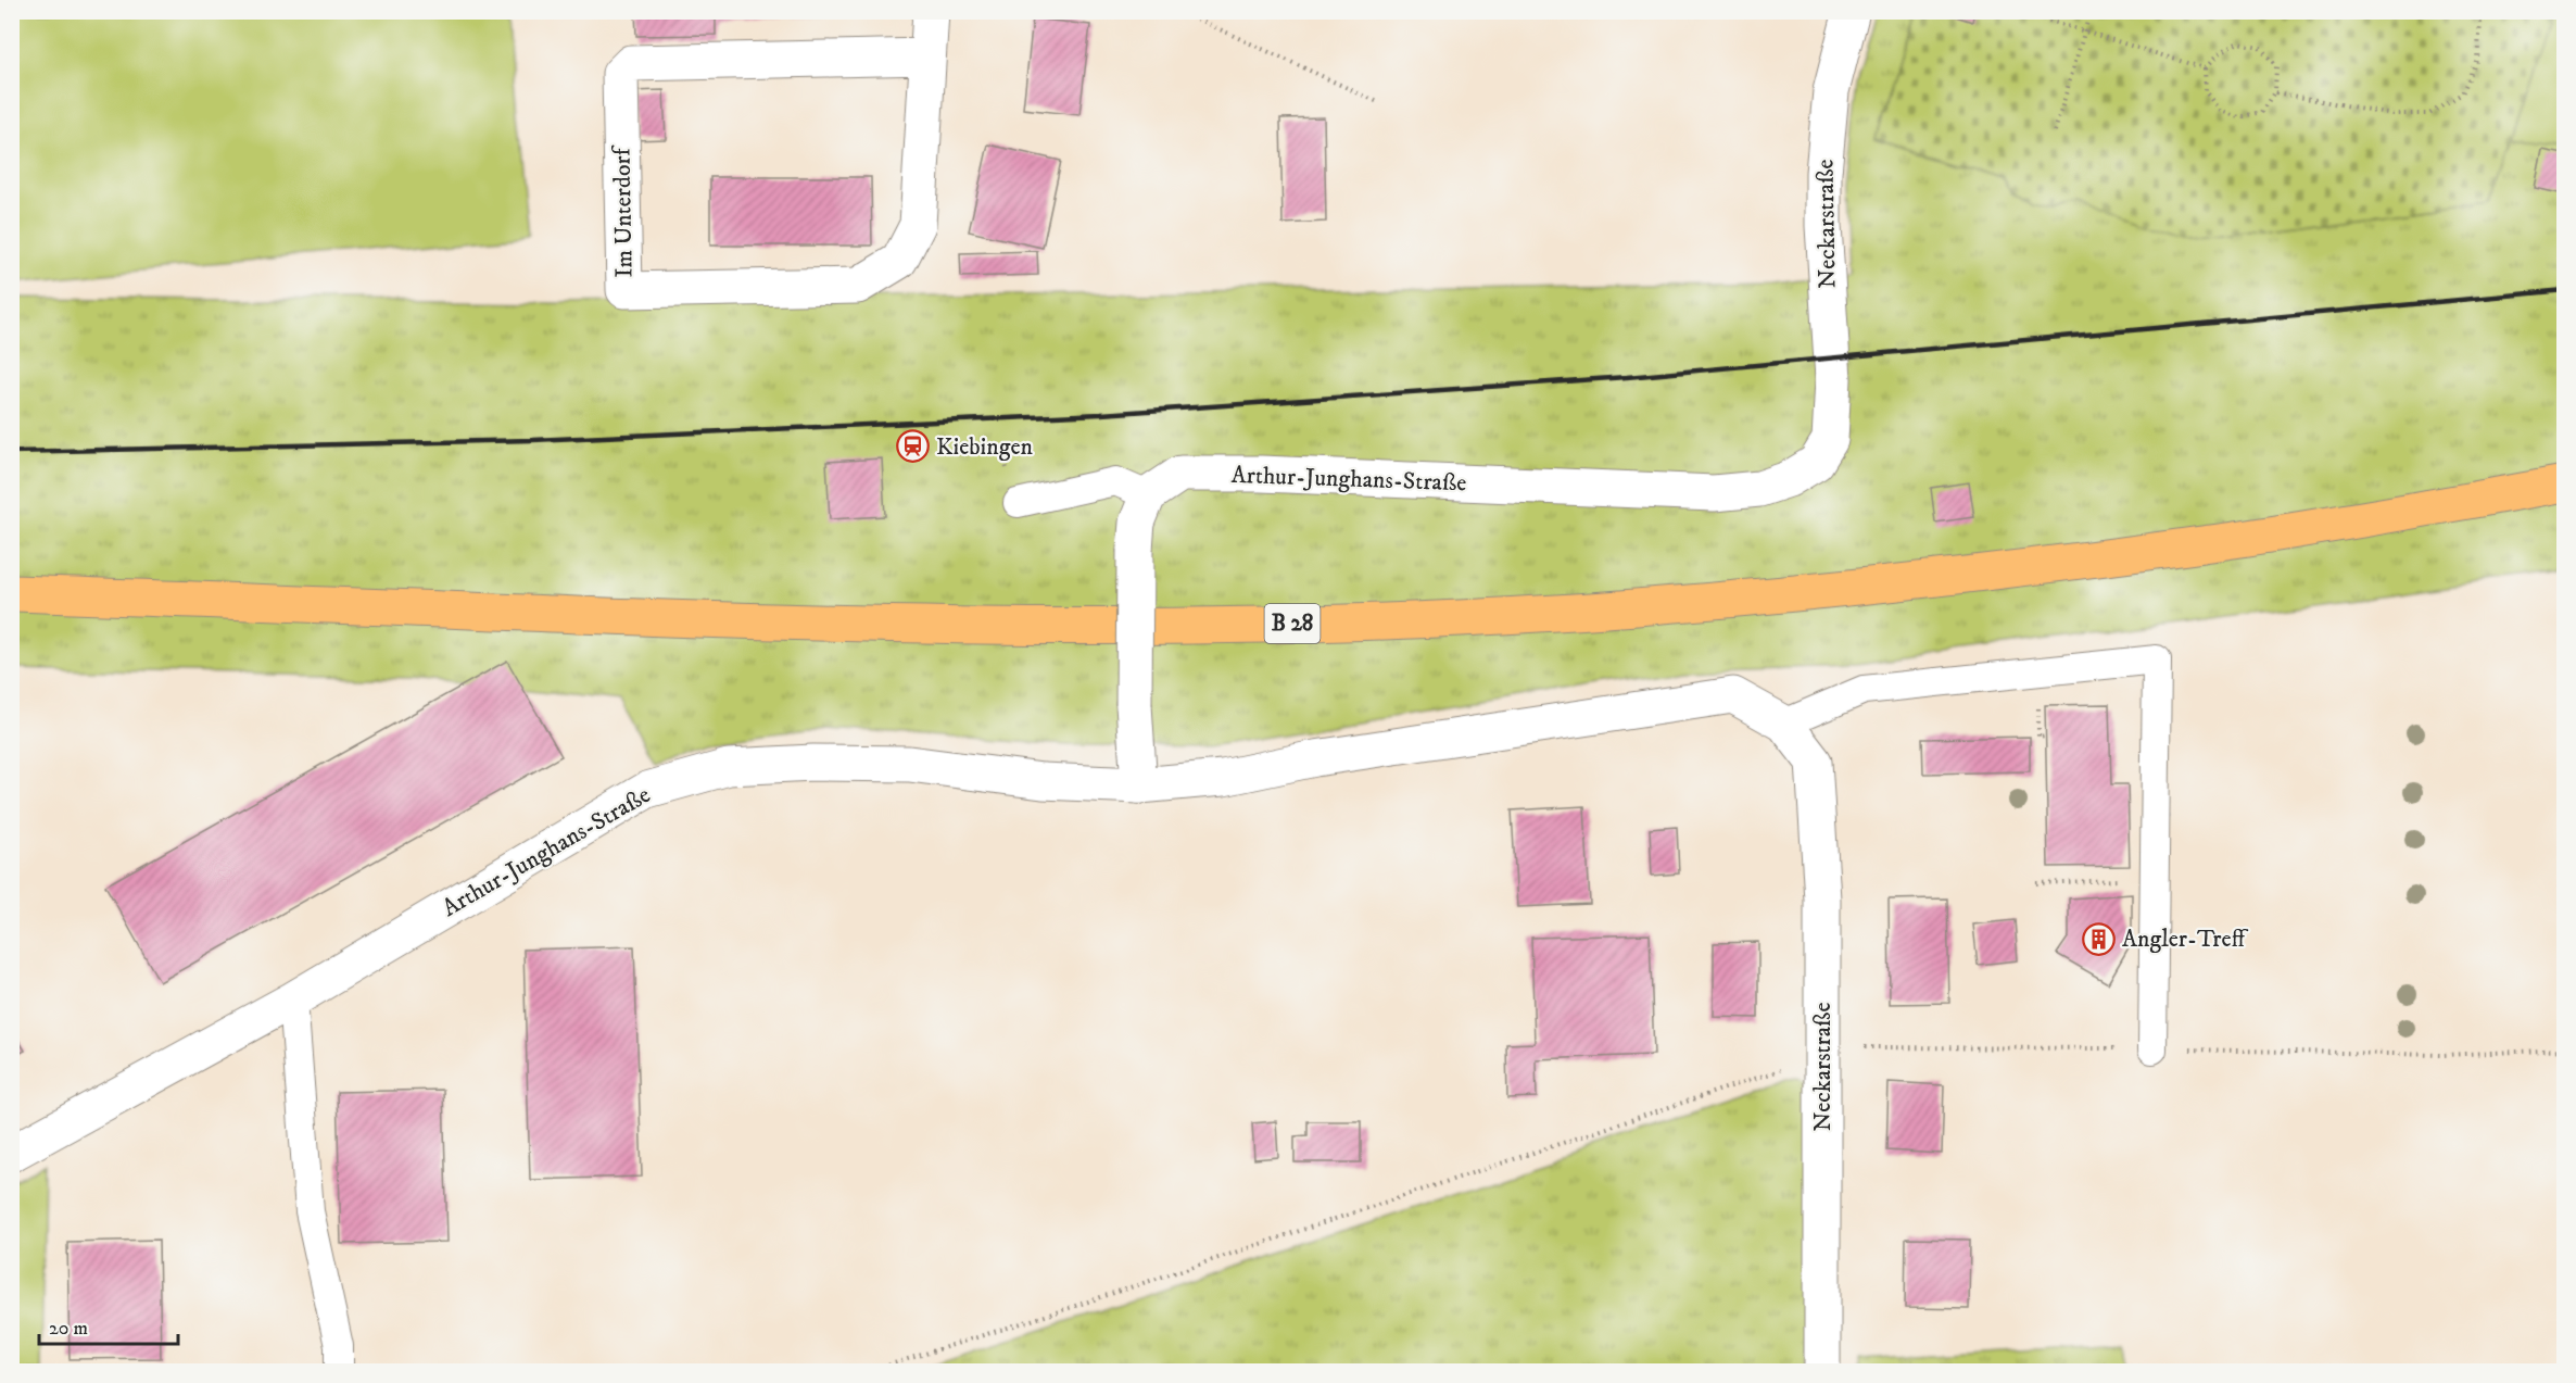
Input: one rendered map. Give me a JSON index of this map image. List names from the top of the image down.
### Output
{
  "streets": {
    "main road": ["B 28"],
    "street": ["Im Unterdorf", "Neckarstraße", "Arthur-Junghans-Straße"]
  },
  "crossings": [
    ["Neckarstraße", "Arthur-Junghans-Straße"]
  ],
  "places": {
    "station": ["Kiebingen"],
    "building": ["Angler-Treff"]
  },
  "scale_bar": "20 m"
}
